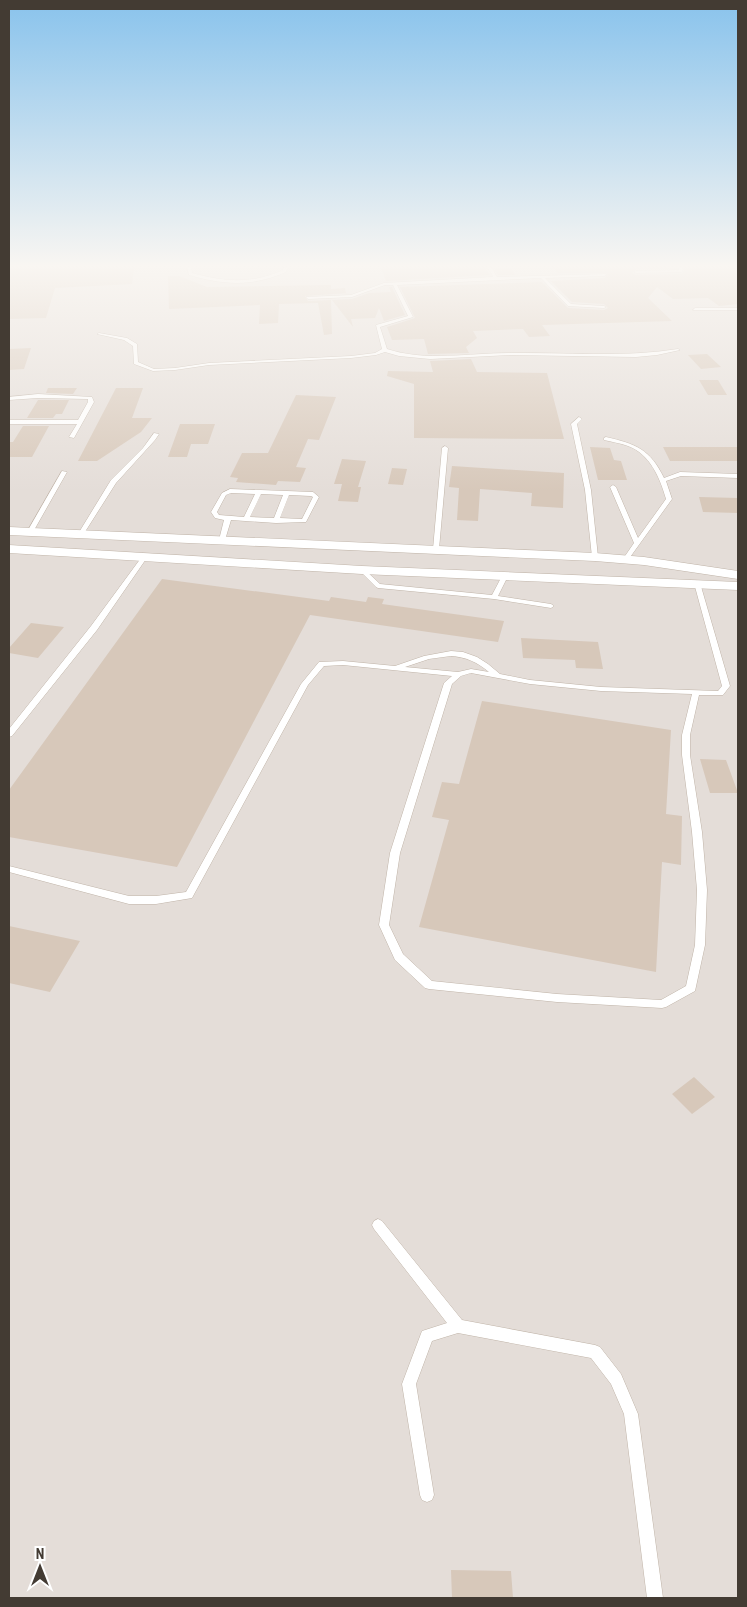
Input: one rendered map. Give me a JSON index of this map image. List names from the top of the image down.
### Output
{
  "north": "top"
}
